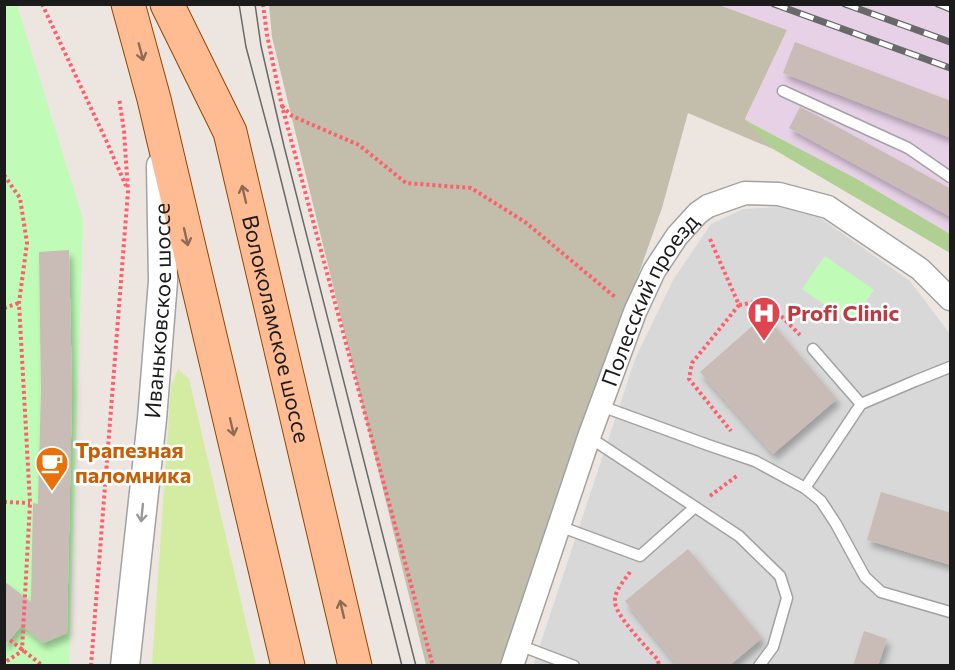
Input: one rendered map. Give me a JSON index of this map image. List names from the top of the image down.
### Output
{
  "streets": {
    "main road": ["Волоколамское шоссе"],
    "street": ["Полесский проезд", "Иваньковское шоссе"]
  },
  "one_way": ["Иваньковское шоссе"],
  "places": {
    "hospital": ["Profi Clinic"],
    "cafe": ["Трапезная паломника"]
  }
}
